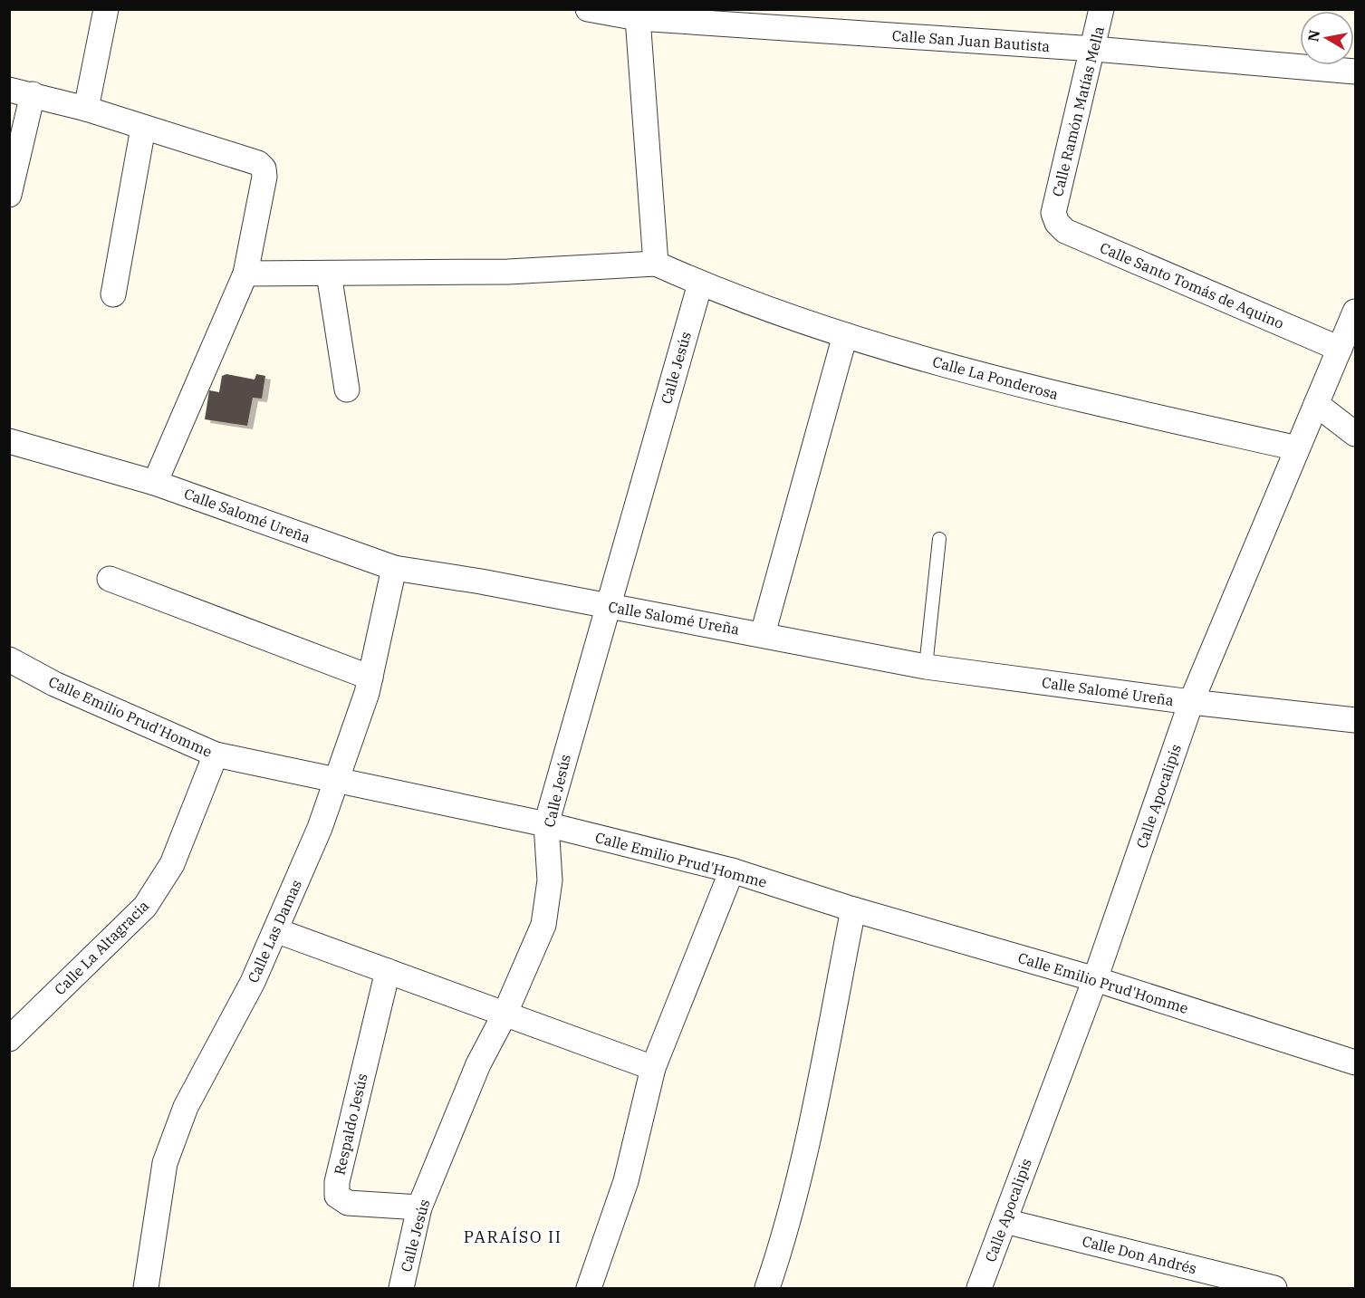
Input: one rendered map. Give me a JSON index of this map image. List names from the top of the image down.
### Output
{
  "streets": {
    "street": [
      "Calle San Juan Bautista",
      "Calle Ramón Matías Mella",
      "Calle Santo Tomás de Aquino",
      "Calle Jesús",
      "Calle La Ponderosa",
      "Calle Salomé Ureña",
      "Calle Emilio Prud'Homme",
      "Calle Apocalipis",
      "Calle Las Damas",
      "Calle La Altagracia",
      "Respaldo Jesús",
      "Calle Don Andrés"
    ]
  },
  "crossings": [
    ["Calle San Juan Bautista", "Calle Ramón Matías Mella"],
    ["Calle Ramón Matías Mella", "Calle Santo Tomás de Aquino"],
    ["Calle Santo Tomás de Aquino", "Calle Apocalipis"],
    ["Calle Jesús", "Calle La Ponderosa"],
    ["Calle Jesús", "Calle Salomé Ureña"],
    ["Calle Jesús", "Calle Emilio Prud'Homme"],
    ["Calle Jesús", "Respaldo Jesús"],
    ["Calle La Ponderosa", "Calle Apocalipis"],
    ["Calle Salomé Ureña", "Calle Apocalipis"],
    ["Calle Salomé Ureña", "Calle Las Damas"],
    ["Calle Emilio Prud'Homme", "Calle Apocalipis"],
    ["Calle Emilio Prud'Homme", "Calle Las Damas"],
    ["Calle Emilio Prud'Homme", "Calle La Altagracia"],
    ["Calle Apocalipis", "Calle Don Andrés"]
  ],
  "districts": ["PARAÍSO II"],
  "north": "left"
}
